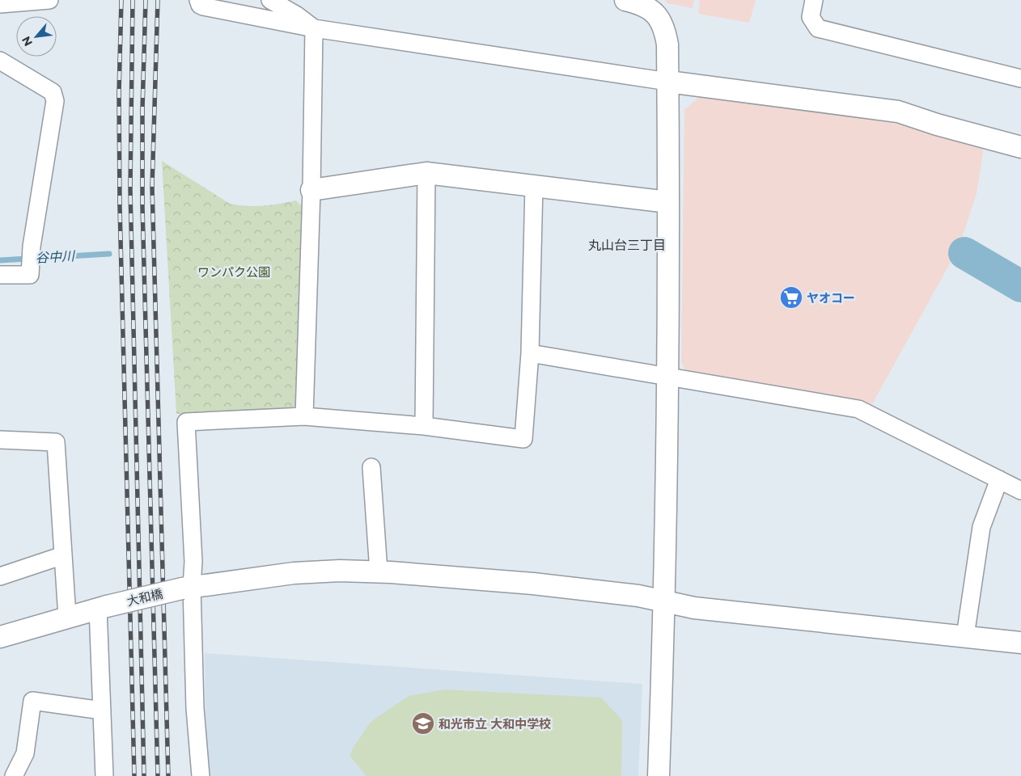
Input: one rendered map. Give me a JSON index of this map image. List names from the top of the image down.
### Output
{
  "streets": {
    "street": ["大和橋"]
  },
  "districts": ["丸山台三丁目"],
  "water": ["谷中川"],
  "parks": ["ワンパク公園"],
  "places": {
    "supermarket": ["ヤオコー"],
    "school or university": ["和光市立 大和中学校"]
  },
  "north": "bottom left"
}
